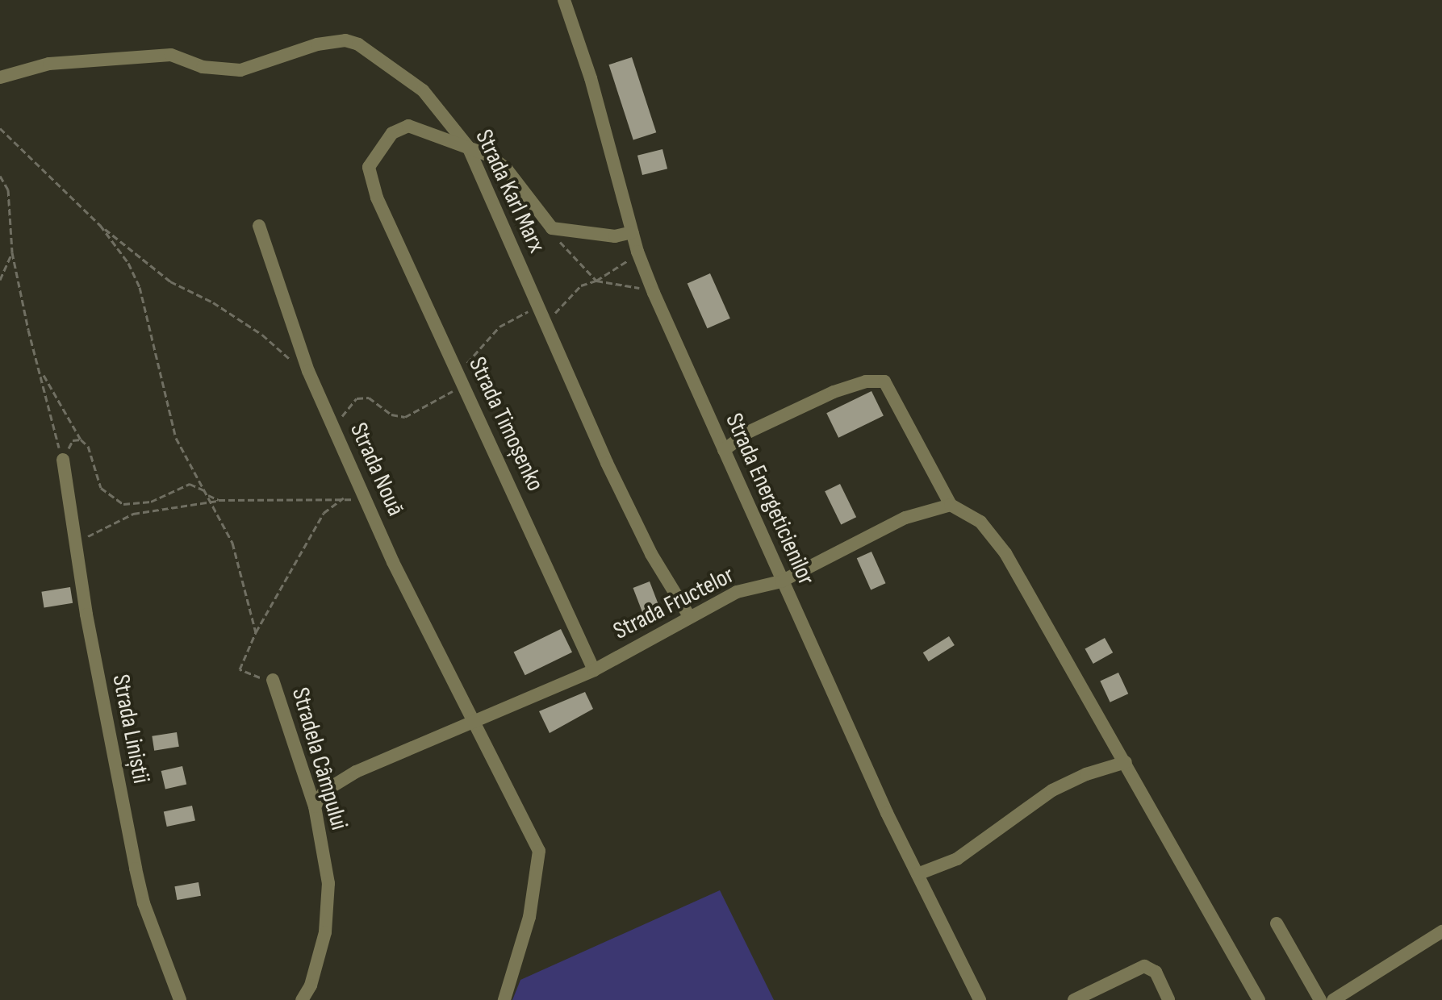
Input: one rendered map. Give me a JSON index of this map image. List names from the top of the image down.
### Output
{
  "streets": {
    "street": [
      "Strada Karl Marx",
      "Strada Timoșenko",
      "Strada Nouă",
      "Strada Energeticienilor",
      "Strada Fructelor",
      "Strada Liniștii",
      "Stradela Câmpului"
    ]
  },
  "crossings": [
    ["Strada Karl Marx", "Strada Timoșenko"],
    ["Strada Karl Marx", "Strada Fructelor"],
    ["Strada Timoșenko", "Strada Fructelor"],
    ["Strada Nouă", "Strada Fructelor"],
    ["Strada Energeticienilor", "Strada Fructelor"],
    ["Strada Fructelor", "Stradela Câmpului"]
  ]
}
